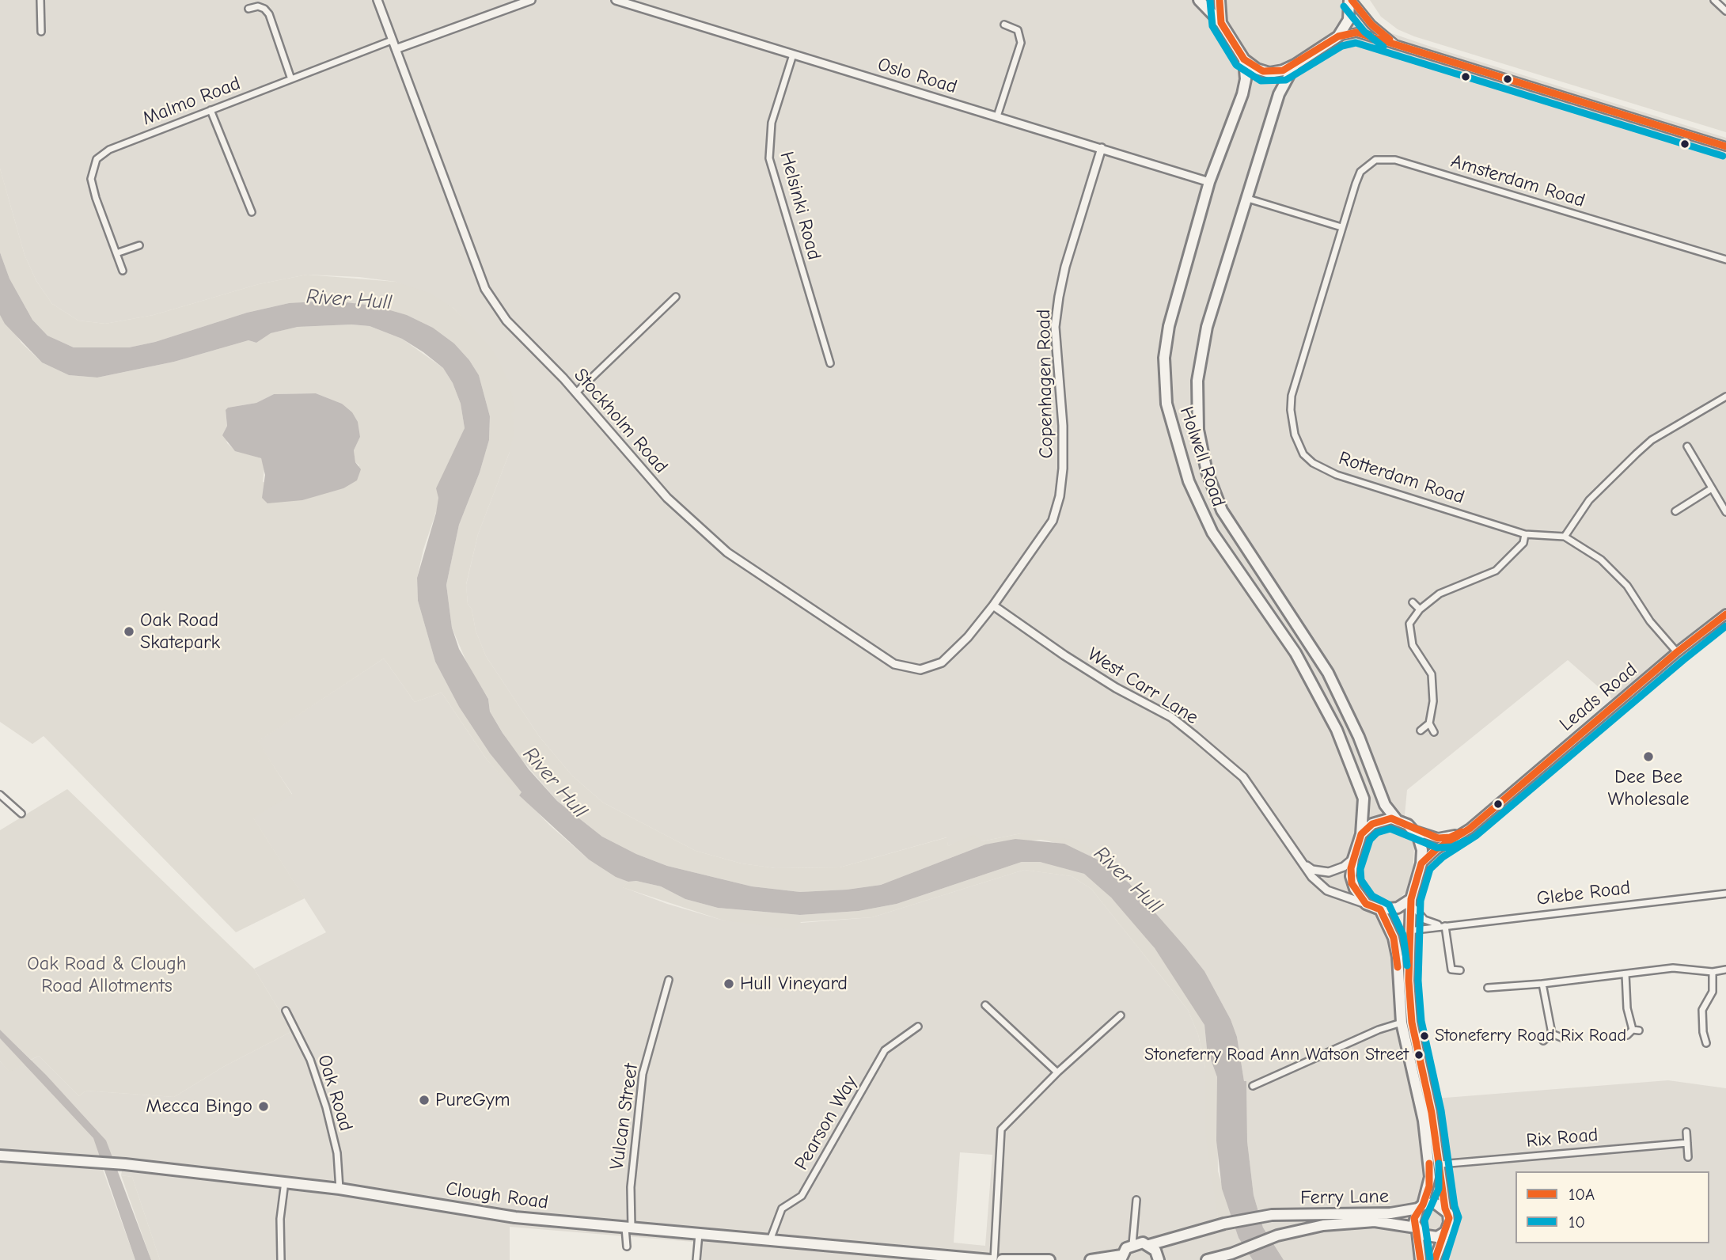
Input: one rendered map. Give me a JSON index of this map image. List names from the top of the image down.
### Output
{
  "streets": {
    "main road": [
      "Holwell Road",
      "Leads Road",
      "Clough Road",
      "Ferry Lane"
    ],
    "street": [
      "Oslo Road",
      "Malmo Road",
      "Amsterdam Road",
      "Helsinki Road",
      "Copenhagen Road",
      "Stockholm Road",
      "Rotterdam Road",
      "West Carr Lane",
      "Glebe Road",
      "Oak Road",
      "Vulcan Street",
      "Pearson Way",
      "Rix Road"
    ]
  },
  "crossings": [
    ["Oslo Road", "Helsinki Road"],
    ["Oslo Road", "Copenhagen Road"],
    ["Oslo Road", "Holwell Road"],
    ["Malmo Road", "Stockholm Road"],
    ["Amsterdam Road", "Rotterdam Road"],
    ["Copenhagen Road", "Stockholm Road"],
    ["Copenhagen Road", "West Carr Lane"],
    ["Stockholm Road", "West Carr Lane"],
    ["Holwell Road", "West Carr Lane"],
    ["Holwell Road", "Leads Road"],
    ["Rotterdam Road", "Leads Road"],
    ["West Carr Lane", "Leads Road"],
    ["Oak Road", "Clough Road"],
    ["Vulcan Street", "Clough Road"],
    ["Pearson Way", "Clough Road"]
  ],
  "water": ["River Hull"],
  "parks": ["Oak Road & Clough Road Allotments"],
  "places": [
    "Oak Road Skatepark",
    "Dee Bee Wholesale",
    "Hull Vineyard",
    "Stoneferry Road Rix Road",
    "Stoneferry Road Ann Watson Street",
    "PureGym",
    "Mecca Bingo"
  ],
  "lines": ["transit line 10A", "transit line 10"],
  "legend": ["10A", "10"]
}
